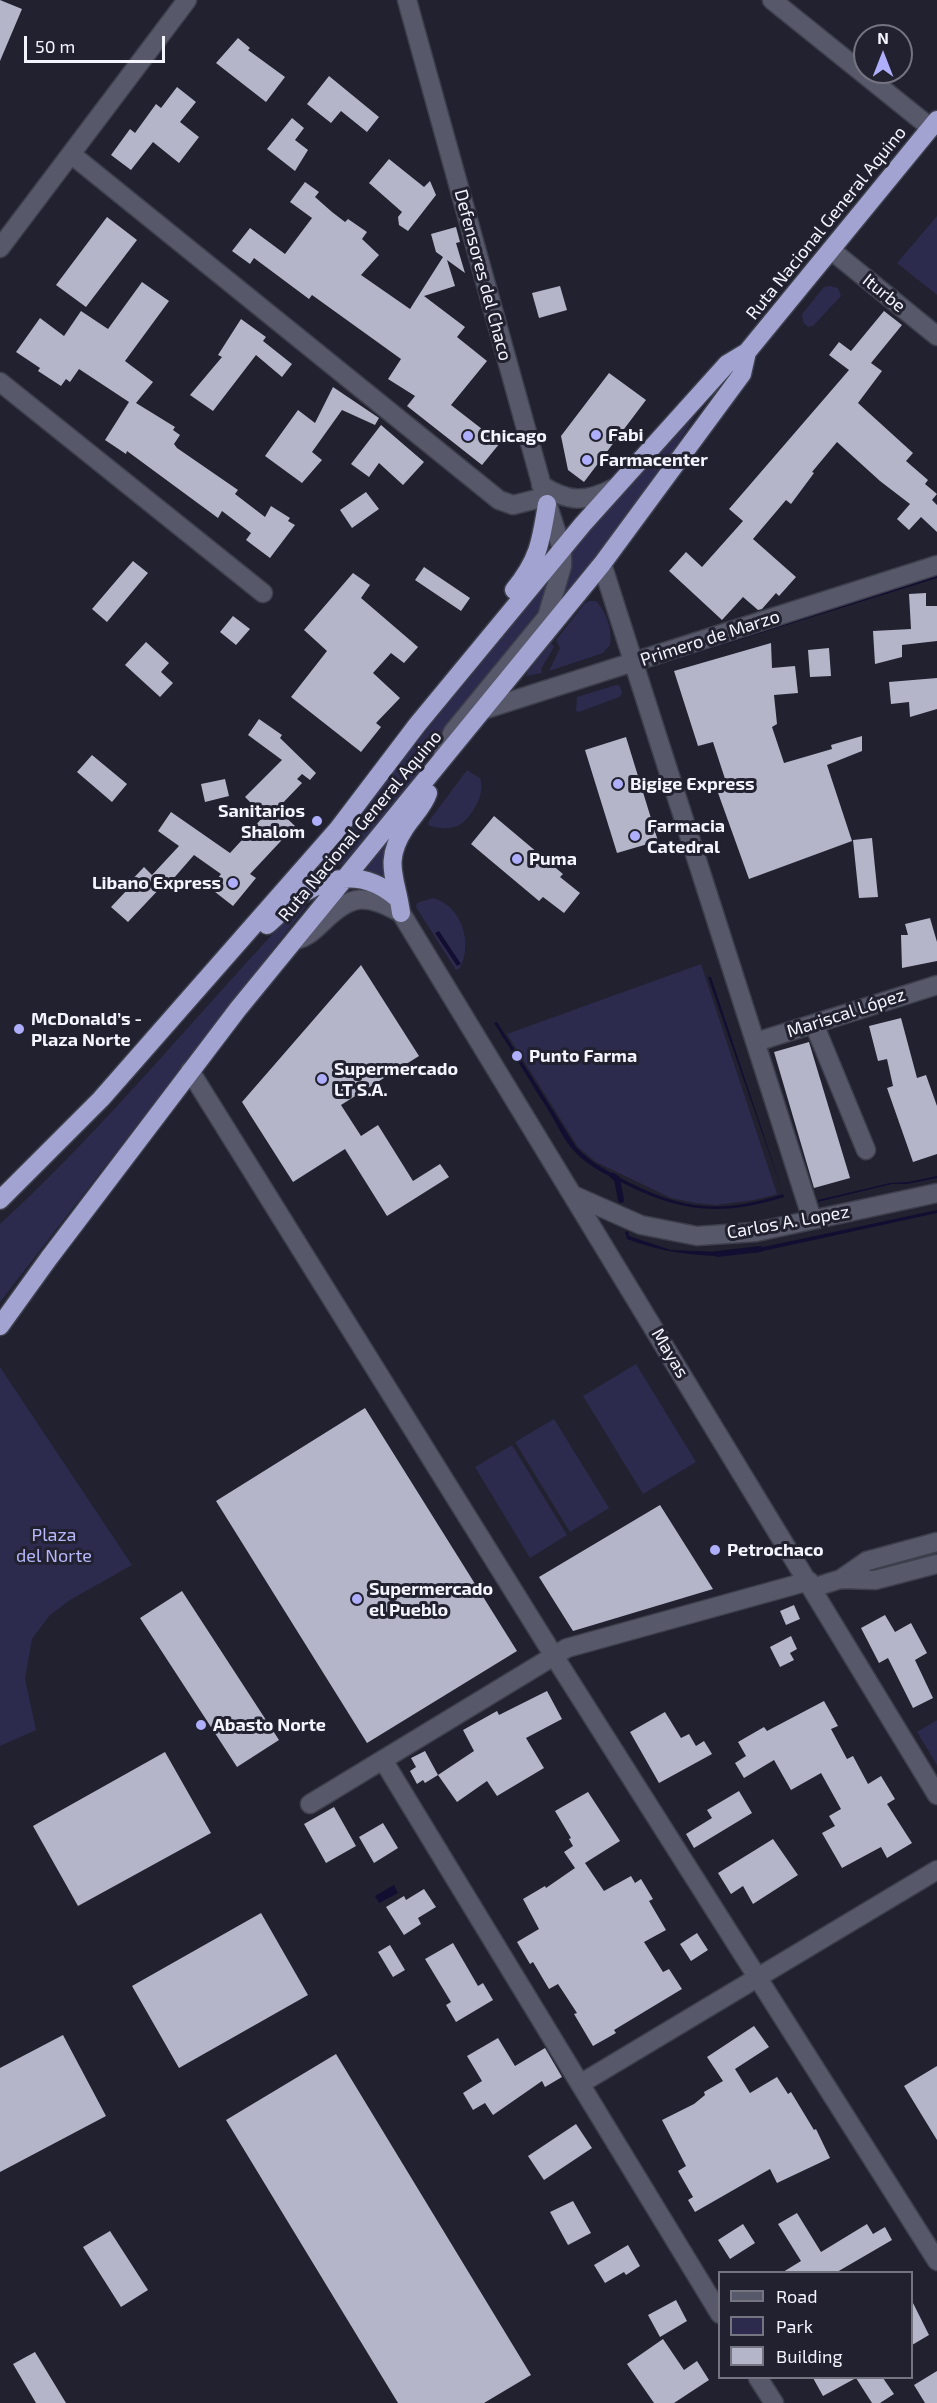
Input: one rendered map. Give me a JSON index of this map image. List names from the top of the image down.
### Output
{
  "streets": {
    "highway": ["Ruta Nacional General Aquino"],
    "street": [
      "Defensores del Chaco",
      "Iturbe",
      "Primero de Marzo",
      "Mariscal López",
      "Carlos A. Lopez",
      "Mayas"
    ]
  },
  "crossings": [
    ["Ruta Nacional General Aquino", "Defensores del Chaco"],
    ["Ruta Nacional General Aquino", "Iturbe"],
    ["Ruta Nacional General Aquino", "Primero de Marzo"],
    ["Carlos A. Lopez", "Mayas"]
  ],
  "parks": ["Plaza del Norte"],
  "places": [
    "Fabi",
    "Chicago",
    "Farmacenter",
    "Bigige Express",
    "Sanitarios Shalom",
    "Farmacia Catedral",
    "Puma",
    "Libano Express",
    "McDonald’s - Plaza Norte",
    "Punto Farma",
    "Supermercado LT S.A.",
    "Petrochaco",
    "Supermercado el Pueblo",
    "Abasto Norte"
  ],
  "legend": ["Road", "Park", "Building"],
  "scale_bar": "50 m",
  "north": "top"
}
